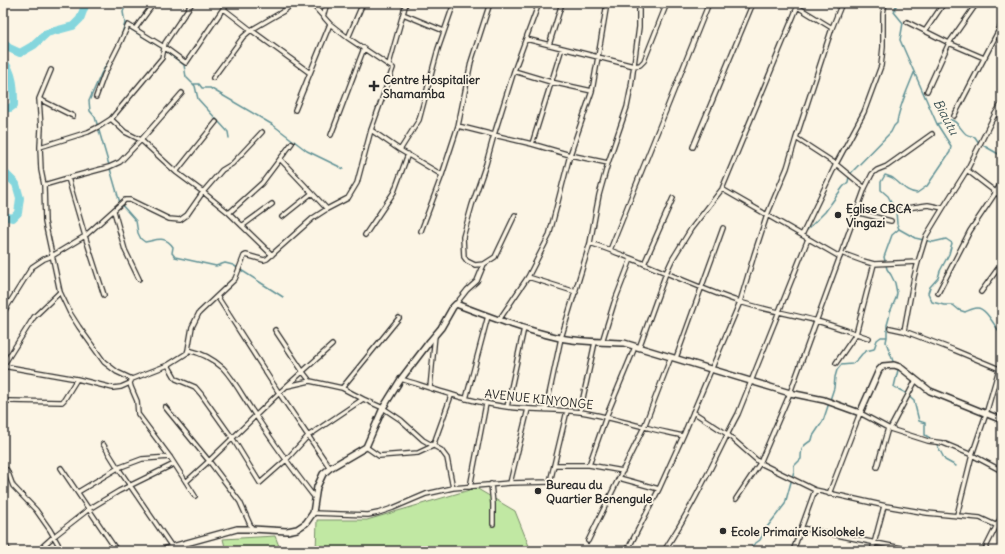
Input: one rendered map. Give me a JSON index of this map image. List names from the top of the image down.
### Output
{
  "streets": {
    "street": ["AVENUE KINYONGE"]
  },
  "water": ["Biautu"],
  "places": {
    "health": ["Centre Hospitalier Shamamba"],
    "other": ["Eglise CBCA Vingazi", "Bureau du Quartier Benengule", "Ecole Primaire Kisolokele"]
  }
}
